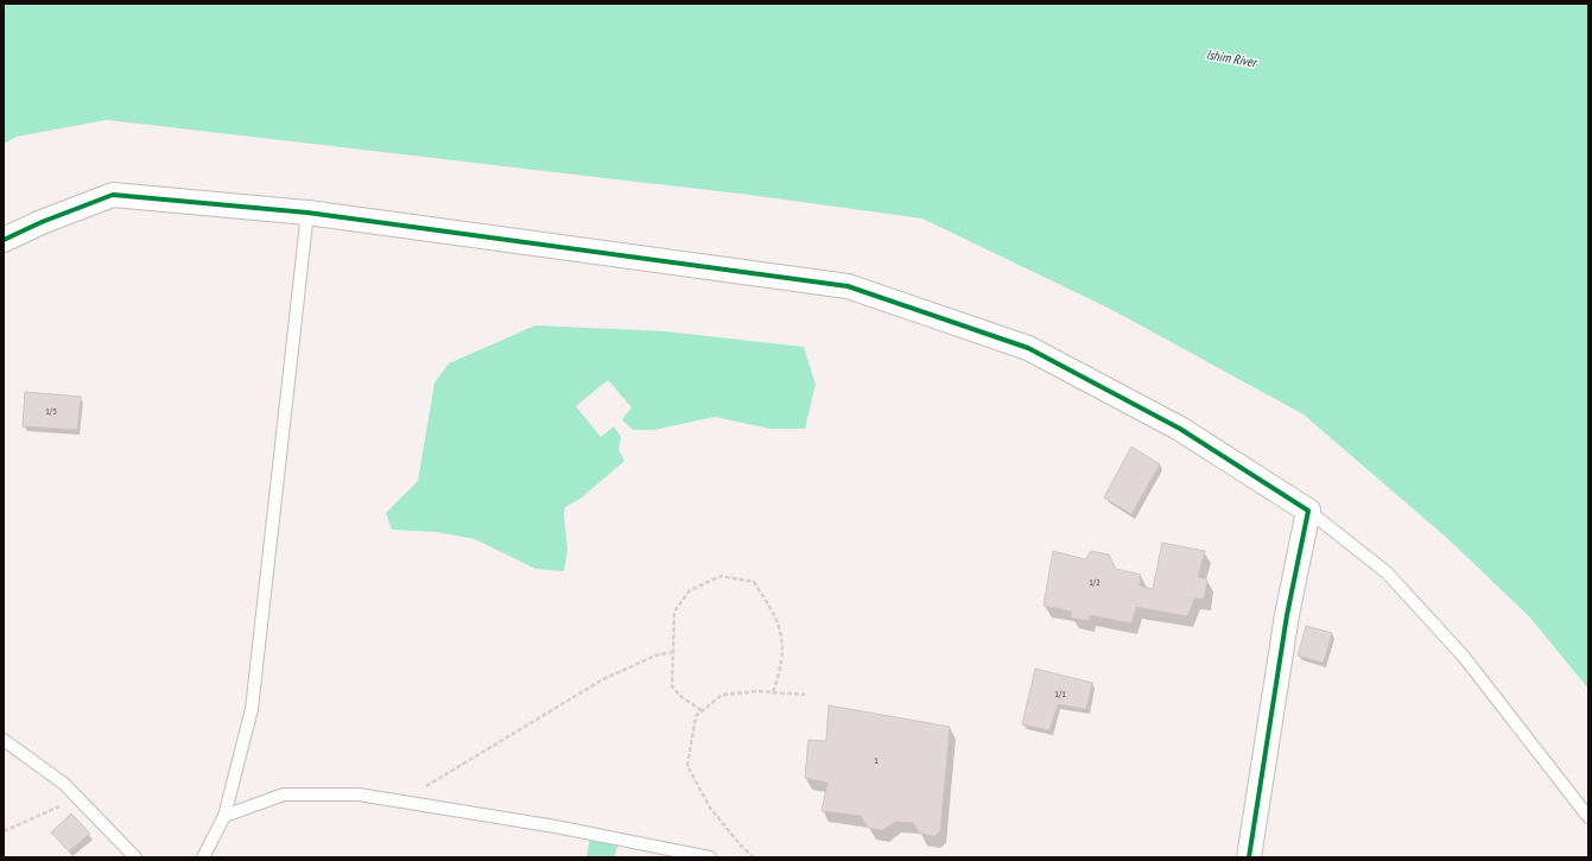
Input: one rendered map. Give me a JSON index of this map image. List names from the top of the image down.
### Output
{
  "water": ["Ishim River"],
  "house_numbers": [
    "1/3",
    "1/2",
    "1/1",
    "1"
  ]
}
